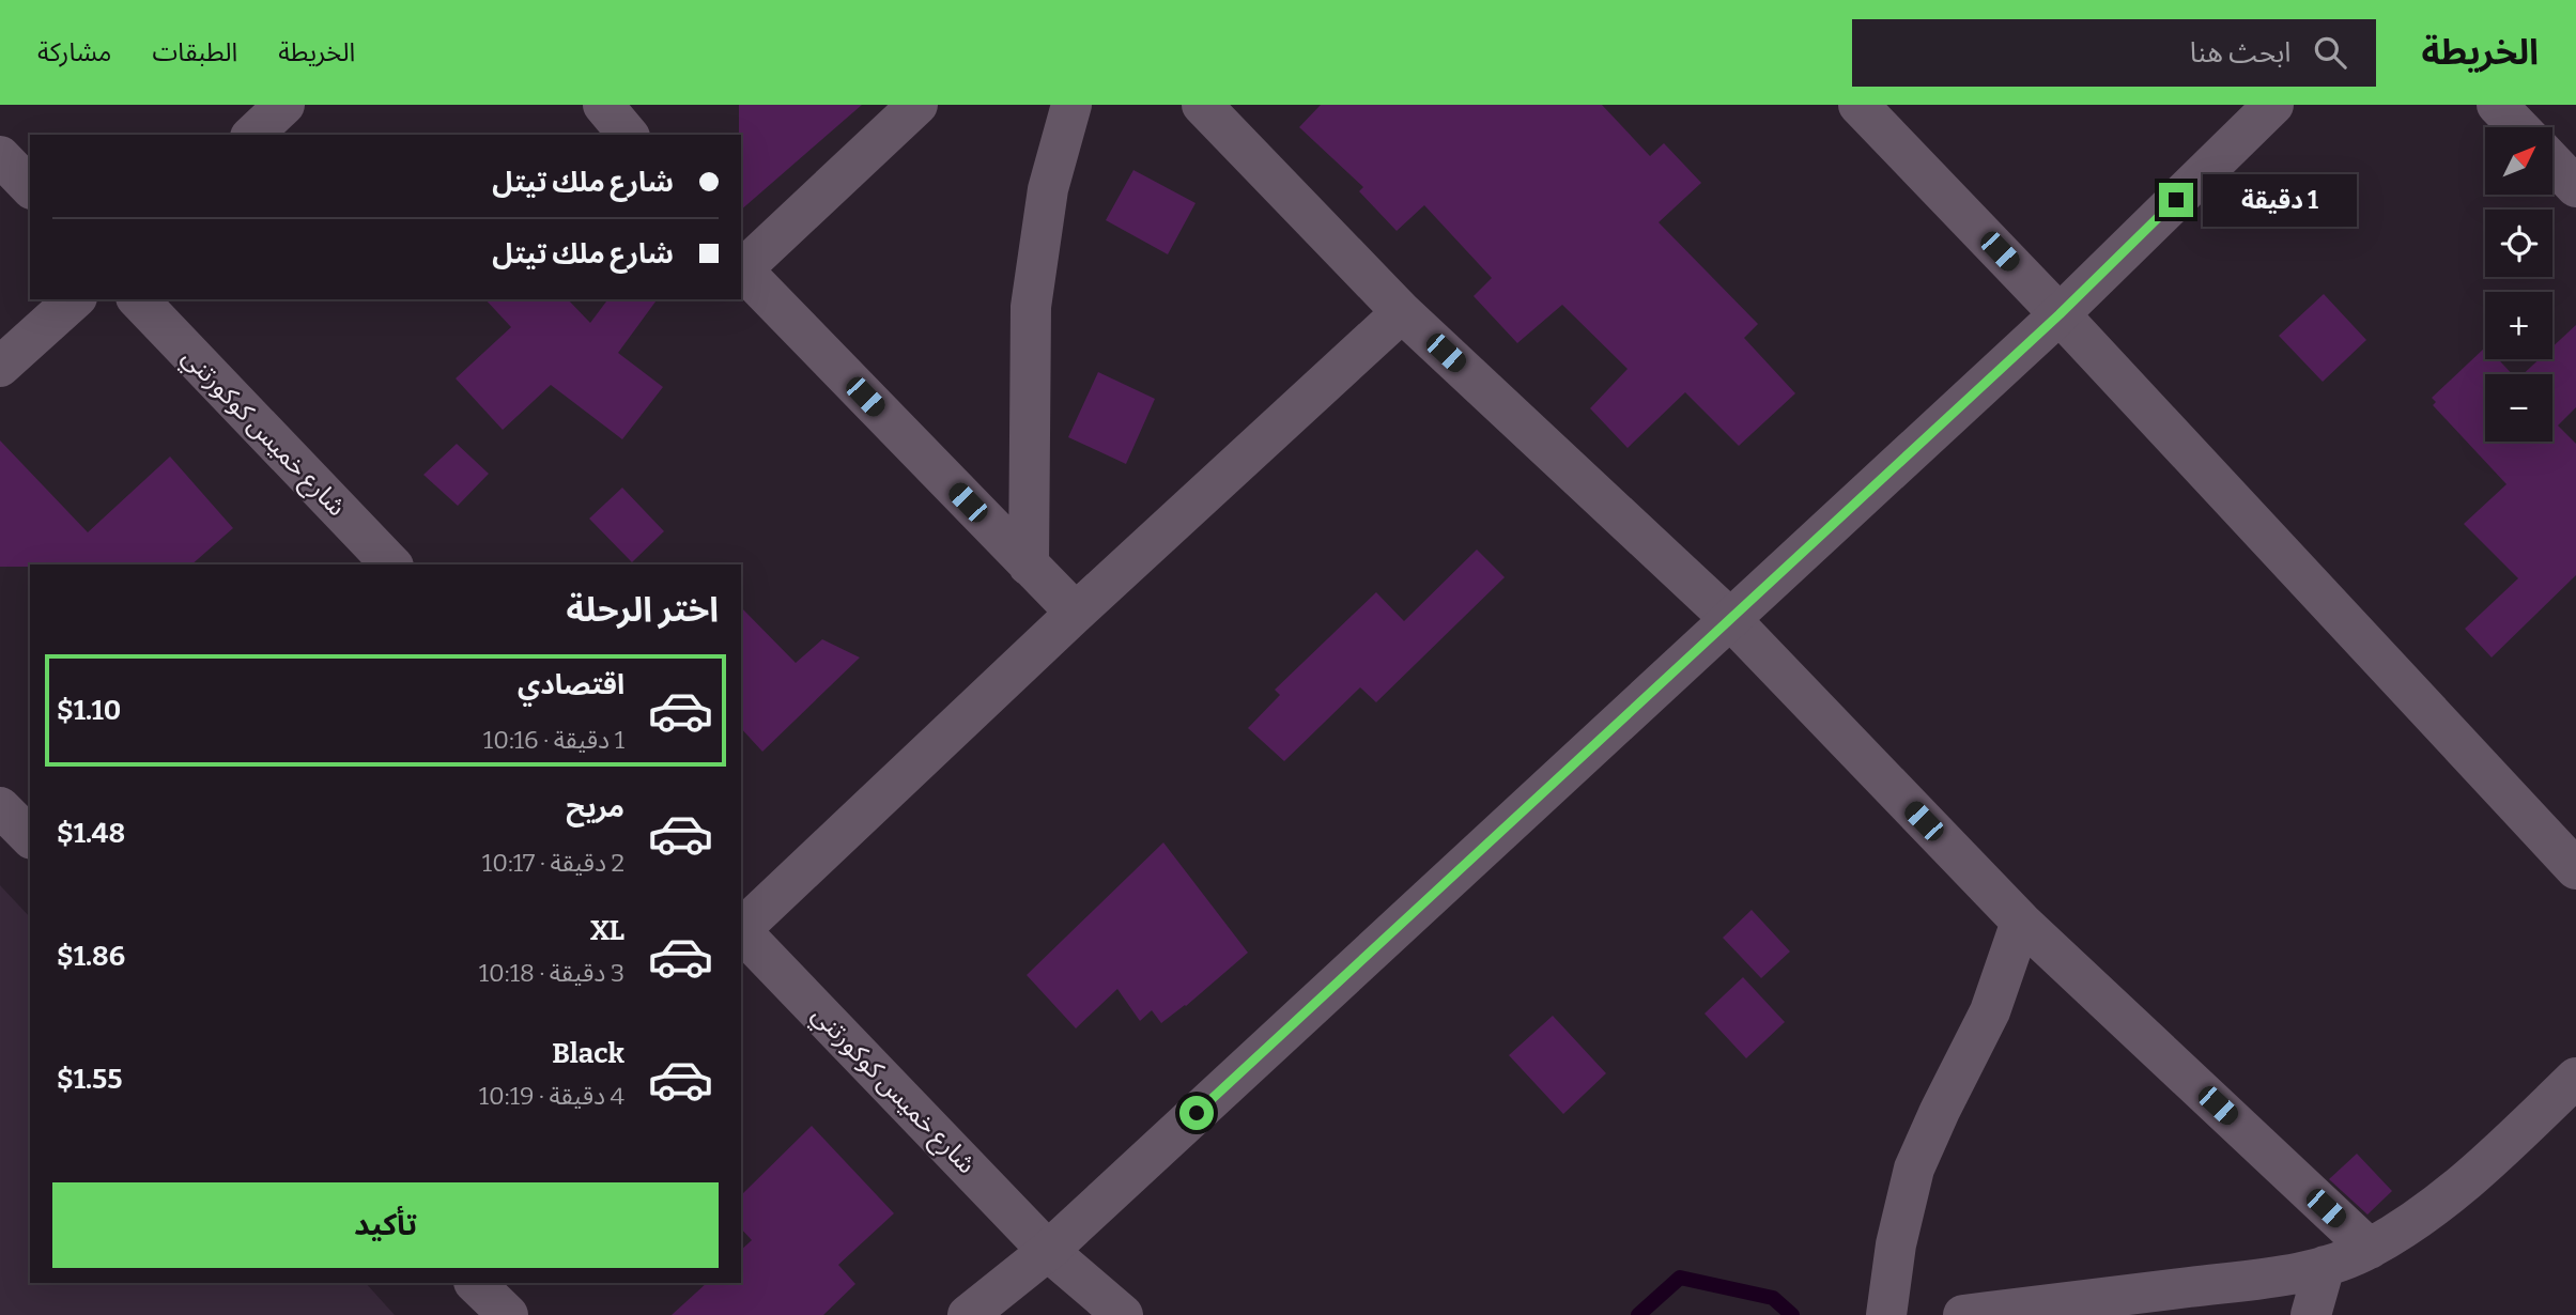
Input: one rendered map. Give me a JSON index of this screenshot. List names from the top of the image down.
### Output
{
  "streets": {
    "street": ["شارع خميس كوكورتني"]
  },
  "north": "top right",
  "page": {
    "header": "الخريطة",
    "search": "ابحث هنا",
    "nav": ["الخريطة", "الطبقات", "مشاركة"],
    "map_buttons": ["+", "−"],
    "banner": ["شارع ملك تيتل", "شارع ملك تيتل"],
    "bubble": "1 دقيقة",
    "heading": "اختر الرحلة",
    "list": [
      {
        "name": "اقتصادي",
        "note": "1 دقيقة · 10:16",
        "value": "$1.10"
      },
      {
        "name": "مريح",
        "note": "2 دقيقة · 10:17",
        "value": "$1.48"
      },
      {
        "name": "XL",
        "note": "3 دقيقة · 10:18",
        "value": "$1.86"
      },
      {
        "name": "Black",
        "note": "4 دقيقة · 10:19",
        "value": "$1.55"
      }
    ],
    "buttons": "تأكيد"
  }
}
